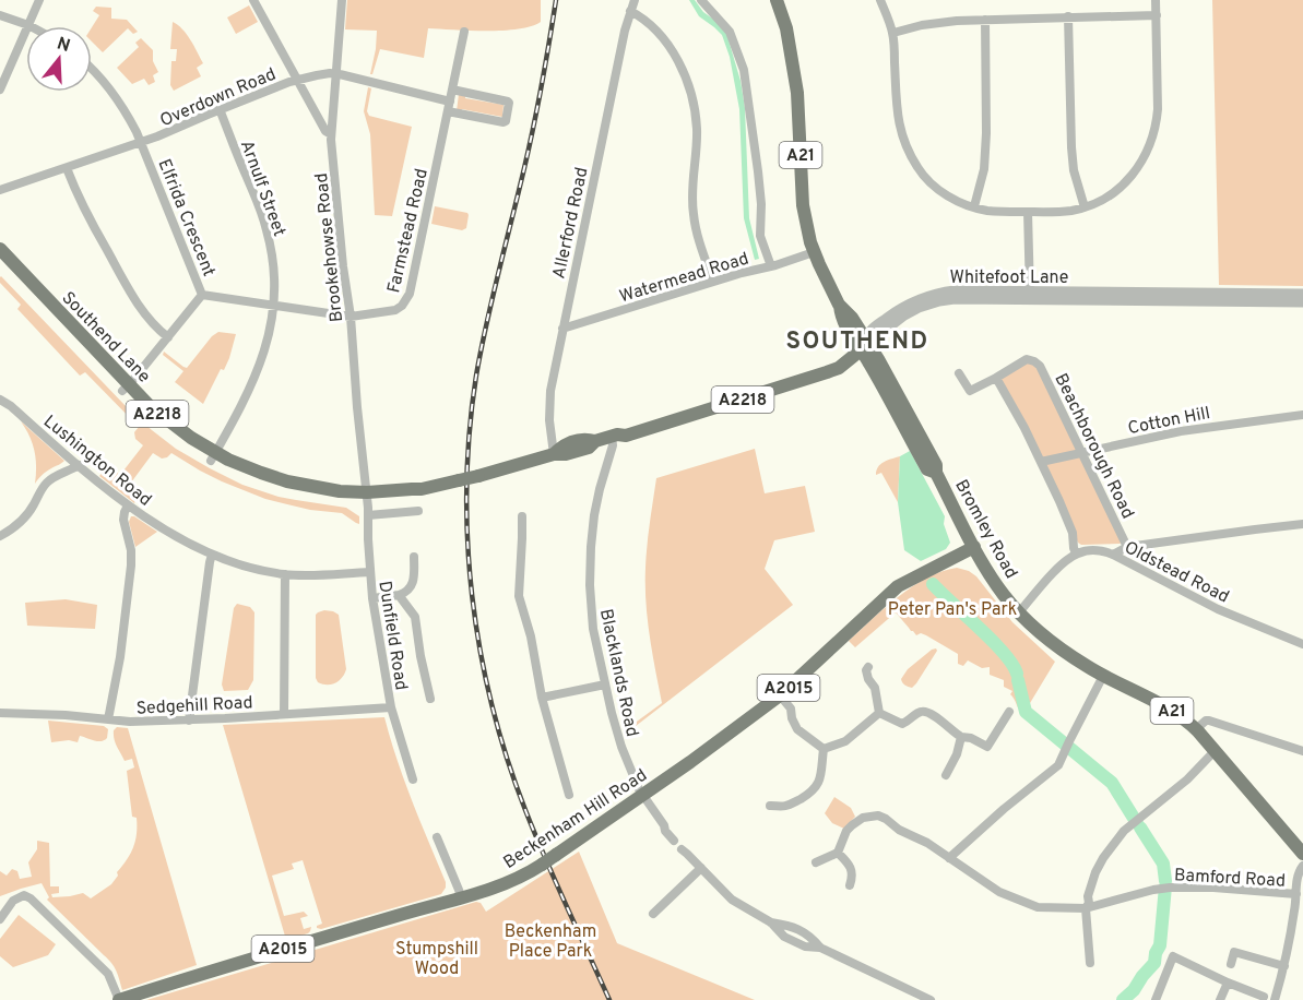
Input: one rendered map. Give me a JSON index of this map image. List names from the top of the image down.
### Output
{
  "streets": {
    "main road": [
      "A21",
      "Southend Lane",
      "A2218",
      "Bromley Road",
      "A2015",
      "Beckenham Hill Road"
    ],
    "street": [
      "Overdown Road",
      "Arnulf Street",
      "Elfrida Crescent",
      "Allerford Road",
      "Farmstead Road",
      "Brookehowse Road",
      "Watermead Road",
      "Whitefoot Lane",
      "Cotton Hill",
      "Beachborough Road",
      "Lushington Road",
      "Oldstead Road",
      "Dunfield Road",
      "Blacklands Road",
      "Sedgehill Road",
      "Bamford Road"
    ]
  },
  "crossings": [
    ["Overdown Road", "Arnulf Street"],
    ["Overdown Road", "Elfrida Crescent"],
    ["Overdown Road", "Farmstead Road"],
    ["Overdown Road", "Brookehowse Road"],
    ["Arnulf Street", "Farmstead Road"],
    ["Arnulf Street", "Southend Lane"],
    ["Elfrida Crescent", "Farmstead Road"],
    ["Allerford Road", "Watermead Road"],
    ["Allerford Road", "Southend Lane"],
    ["Farmstead Road", "Brookehowse Road"],
    ["Brookehowse Road", "Southend Lane"],
    ["Brookehowse Road", "Dunfield Road"],
    ["Watermead Road", "Bromley Road"],
    ["Whitefoot Lane", "Southend Lane"],
    ["Whitefoot Lane", "Bromley Road"],
    ["Southend Lane", "Bromley Road"],
    ["Southend Lane", "Dunfield Road"],
    ["Southend Lane", "Blacklands Road"],
    ["Cotton Hill", "Beachborough Road"],
    ["Lushington Road", "Dunfield Road"],
    ["Bromley Road", "Beckenham Hill Road"],
    ["Dunfield Road", "Sedgehill Road"],
    ["Blacklands Road", "Beckenham Hill Road"]
  ],
  "districts": ["SOUTHEND"],
  "parks": ["Peter Pan's Park", "Beckenham Place Park", "Stumpshill Wood"],
  "north": "top"
}
